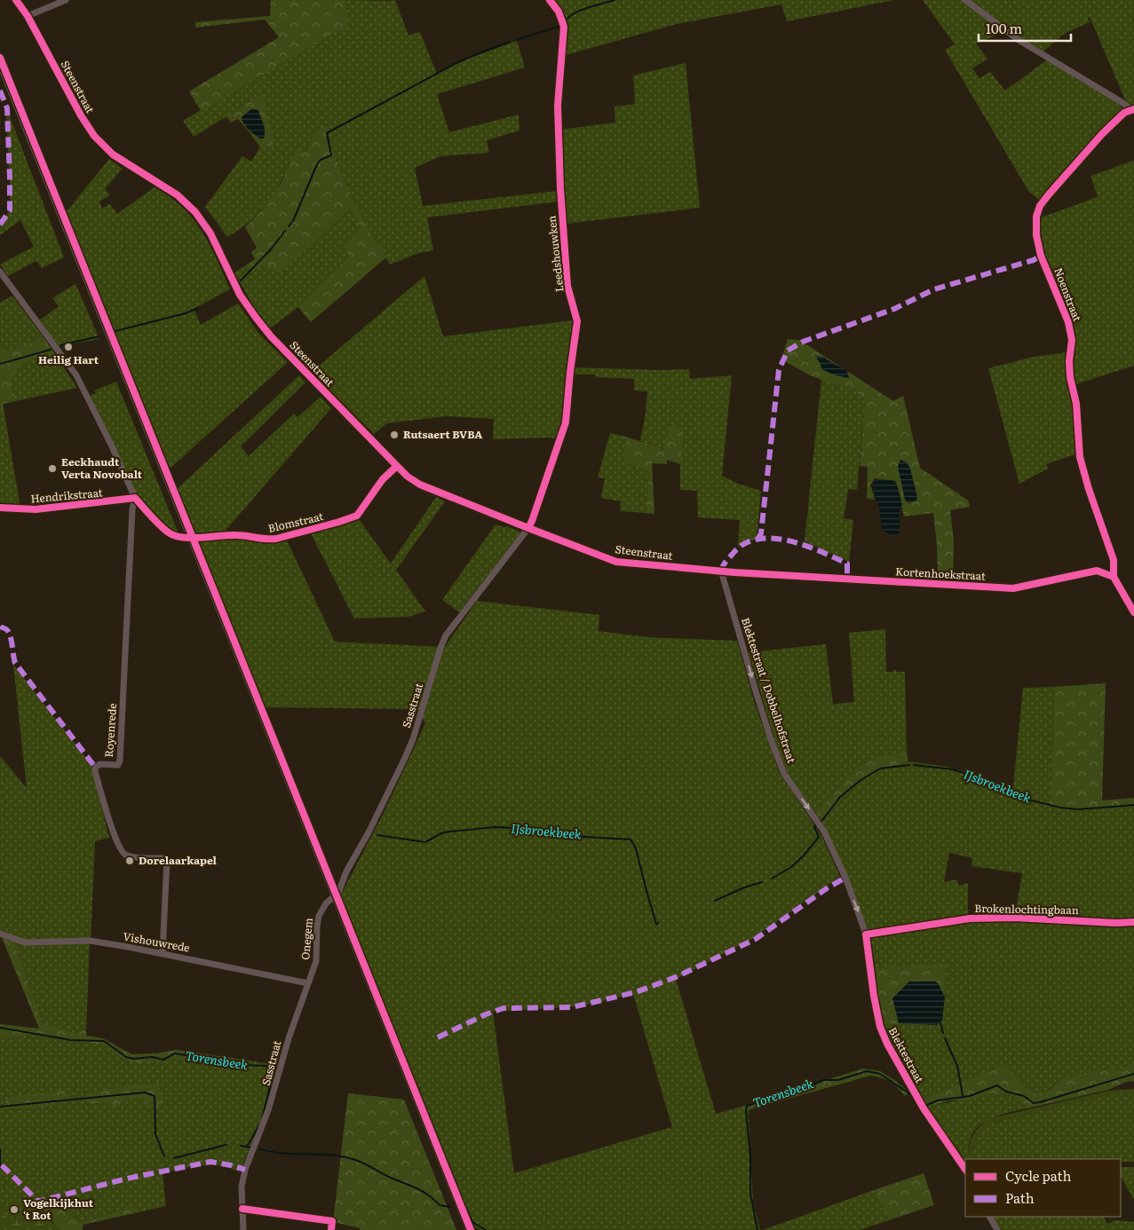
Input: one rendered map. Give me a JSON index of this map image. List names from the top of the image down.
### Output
{
  "streets": {
    "street": [
      "Steenstraat",
      "Leedshouwken",
      "Noenstraat",
      "Hendrikstraat",
      "Blomstraat",
      "Kortenhoekstraat",
      "Blektestraat / Dobbelhofstraat",
      "Sasstraat",
      "Royenrede",
      "Brokenlochtingbaan",
      "Onegem",
      "Vishouwrede",
      "Blektestraat"
    ]
  },
  "crossings": [
    ["Steenstraat", "Leedshouwken"],
    ["Steenstraat", "Blomstraat"],
    ["Steenstraat", "Kortenhoekstraat"],
    ["Steenstraat", "Blektestraat / Dobbelhofstraat"],
    ["Steenstraat", "Sasstraat"],
    ["Leedshouwken", "Sasstraat"],
    ["Noenstraat", "Kortenhoekstraat"],
    ["Hendrikstraat", "Blomstraat"],
    ["Hendrikstraat", "Royenrede"],
    ["Blomstraat", "Royenrede"],
    ["Kortenhoekstraat", "Blektestraat / Dobbelhofstraat"],
    ["Blektestraat / Dobbelhofstraat", "Blektestraat"],
    ["Sasstraat", "Onegem"],
    ["Sasstraat", "Vishouwrede"],
    ["Royenrede", "Vishouwrede"],
    ["Brokenlochtingbaan", "Blektestraat"],
    ["Onegem", "Vishouwrede"]
  ],
  "one_way": ["Blektestraat / Dobbelhofstraat"],
  "water": ["IJsbroekbeek", "Torensbeek"],
  "places": [
    "Heilig Hart",
    "Rutsaert BVBA",
    "Eeckhaudt Verta Novobalt",
    "Dorelaarkapel",
    "Vogelkijkhut 't Rot"
  ],
  "legend": ["Cycle path", "Path"],
  "scale_bar": "100 m"
}
